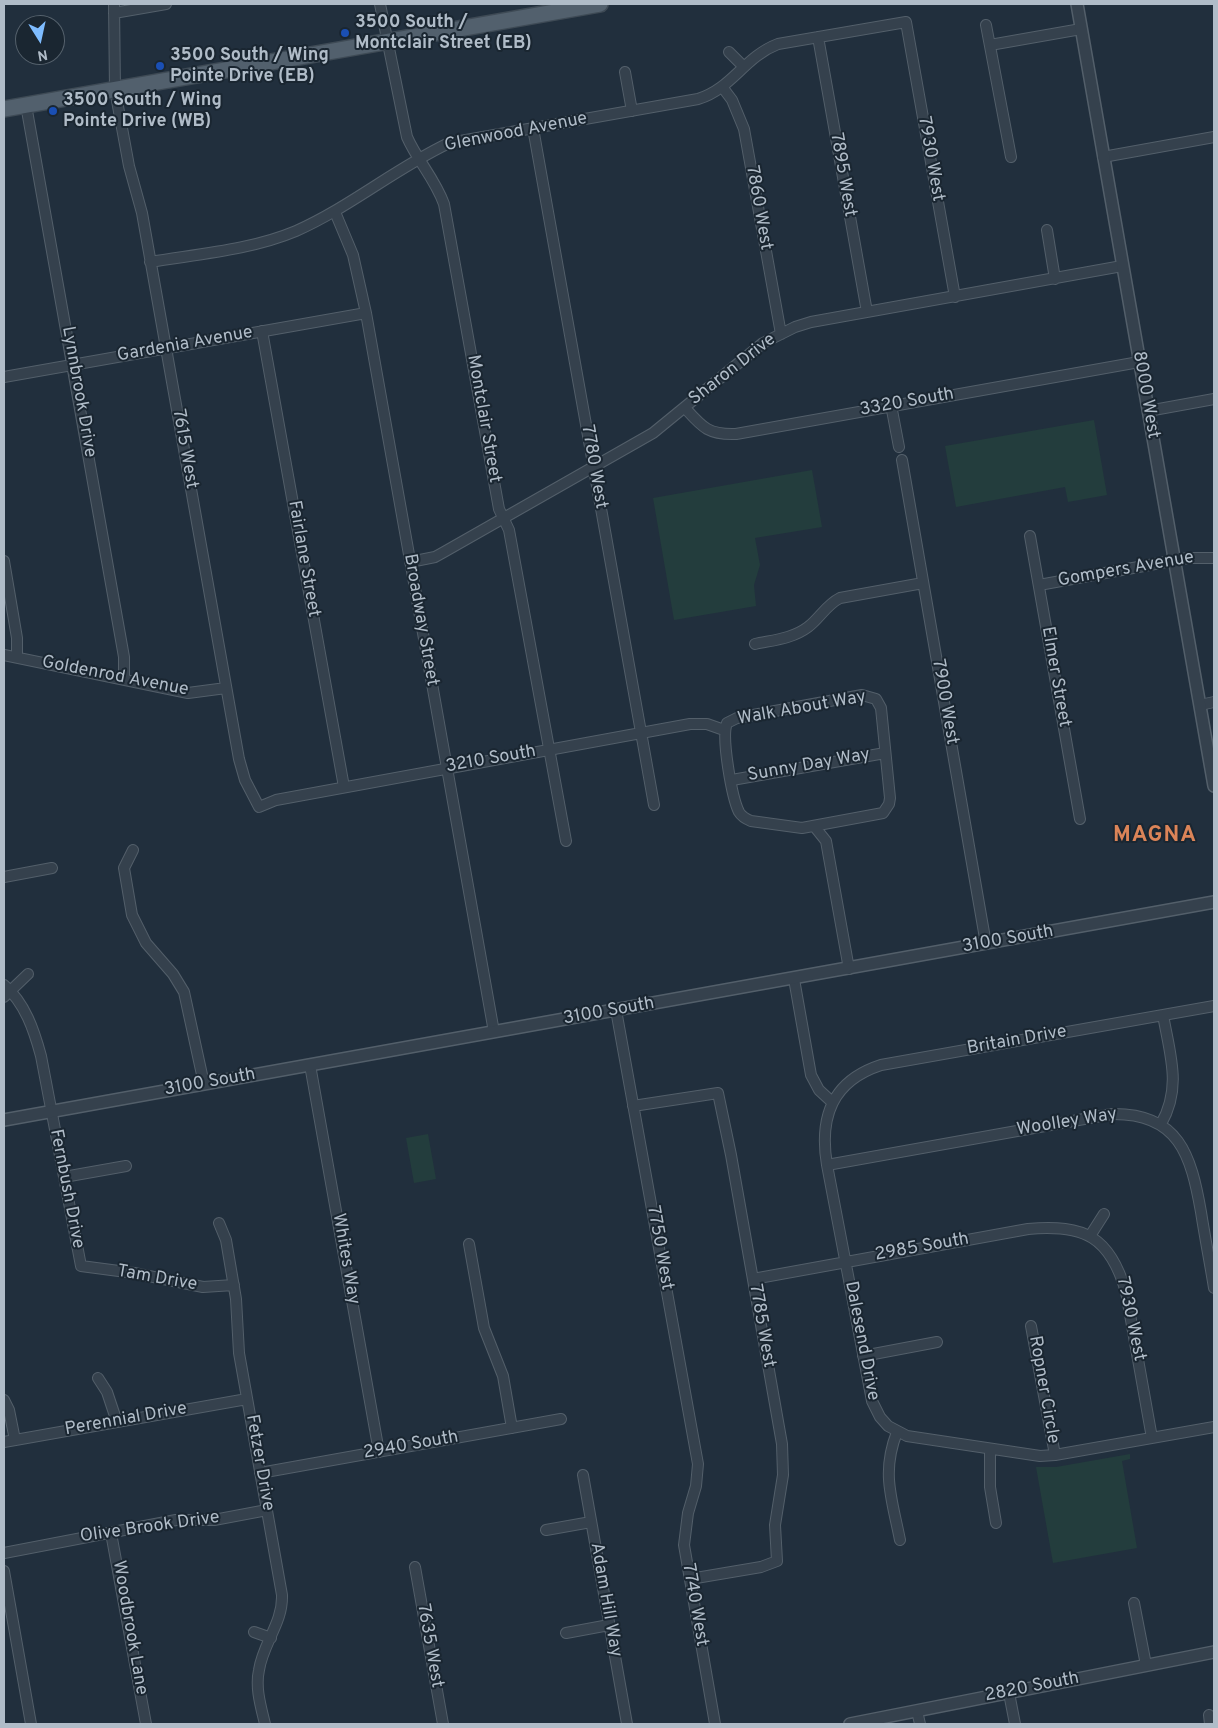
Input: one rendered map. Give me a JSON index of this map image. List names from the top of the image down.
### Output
{
  "streets": {
    "street": [
      "Glenwood Avenue",
      "7930 West",
      "7895 West",
      "7860 West",
      "Gardenia Avenue",
      "Sharon Drive",
      "Lynnbrook Drive",
      "8000 West",
      "3320 South",
      "Montclair Street",
      "7615 West",
      "7780 West",
      "Fairlane Street",
      "Gompers Avenue",
      "Broadway Street",
      "Goldenrod Avenue",
      "Elmer Street",
      "7900 West",
      "Walk About Way",
      "3210 South",
      "Sunny Day Way",
      "3100 South",
      "Britain Drive",
      "Woolley Way",
      "Fernbush Drive",
      "7750 West",
      "2985 South",
      "Whites Way",
      "Tam Drive",
      "7785 West",
      "Dalesend Drive",
      "Ropner Circle",
      "Perennial Drive",
      "2940 South",
      "Fetzer Drive",
      "Olive Brook Drive",
      "Adam Hill Way",
      "7740 West",
      "Woodbrook Lane",
      "7635 West",
      "2820 South"
    ]
  },
  "crossings": [
    ["Glenwood Avenue", "7930 West"],
    ["Glenwood Avenue", "7895 West"],
    ["Glenwood Avenue", "7860 West"],
    ["Glenwood Avenue", "Montclair Street"],
    ["Glenwood Avenue", "7615 West"],
    ["Glenwood Avenue", "7780 West"],
    ["Glenwood Avenue", "Broadway Street"],
    ["7930 West", "Sharon Drive"],
    ["7930 West", "2985 South"],
    ["7930 West", "Dalesend Drive"],
    ["7895 West", "Sharon Drive"],
    ["7860 West", "Sharon Drive"],
    ["Gardenia Avenue", "Lynnbrook Drive"],
    ["Gardenia Avenue", "7615 West"],
    ["Gardenia Avenue", "Fairlane Street"],
    ["Gardenia Avenue", "Broadway Street"],
    ["Sharon Drive", "8000 West"],
    ["Sharon Drive", "3320 South"],
    ["Sharon Drive", "Montclair Street"],
    ["Sharon Drive", "7780 West"],
    ["Sharon Drive", "Broadway Street"],
    ["Lynnbrook Drive", "Goldenrod Avenue"],
    ["8000 West", "3320 South"],
    ["8000 West", "Gompers Avenue"],
    ["Montclair Street", "3210 South"],
    ["7615 West", "Goldenrod Avenue"],
    ["7615 West", "3210 South"],
    ["7780 West", "3210 South"],
    ["Fairlane Street", "3210 South"],
    ["Gompers Avenue", "Elmer Street"],
    ["Broadway Street", "3210 South"],
    ["Broadway Street", "3100 South"],
    ["7900 West", "3100 South"],
    ["Walk About Way", "3210 South"],
    ["Walk About Way", "Sunny Day Way"],
    ["3100 South", "Fernbush Drive"],
    ["3100 South", "7750 West"],
    ["3100 South", "Whites Way"],
    ["Britain Drive", "Dalesend Drive"],
    ["Woolley Way", "Dalesend Drive"],
    ["Fernbush Drive", "Tam Drive"],
    ["7750 West", "7785 West"],
    ["7750 West", "7740 West"],
    ["2985 South", "7785 West"],
    ["2985 South", "Dalesend Drive"],
    ["Whites Way", "2940 South"],
    ["Tam Drive", "Fetzer Drive"],
    ["7785 West", "7740 West"],
    ["Dalesend Drive", "Ropner Circle"],
    ["Perennial Drive", "Fetzer Drive"],
    ["2940 South", "Fetzer Drive"],
    ["Fetzer Drive", "Olive Brook Drive"],
    ["Olive Brook Drive", "Woodbrook Lane"]
  ],
  "districts": ["MAGNA"],
  "places": ["3500 South / Montclair Street (EB)", "3500 South / Wing Pointe Drive (EB)", "3500 South / Wing Pointe Drive (WB)"],
  "north": "bottom"
}
